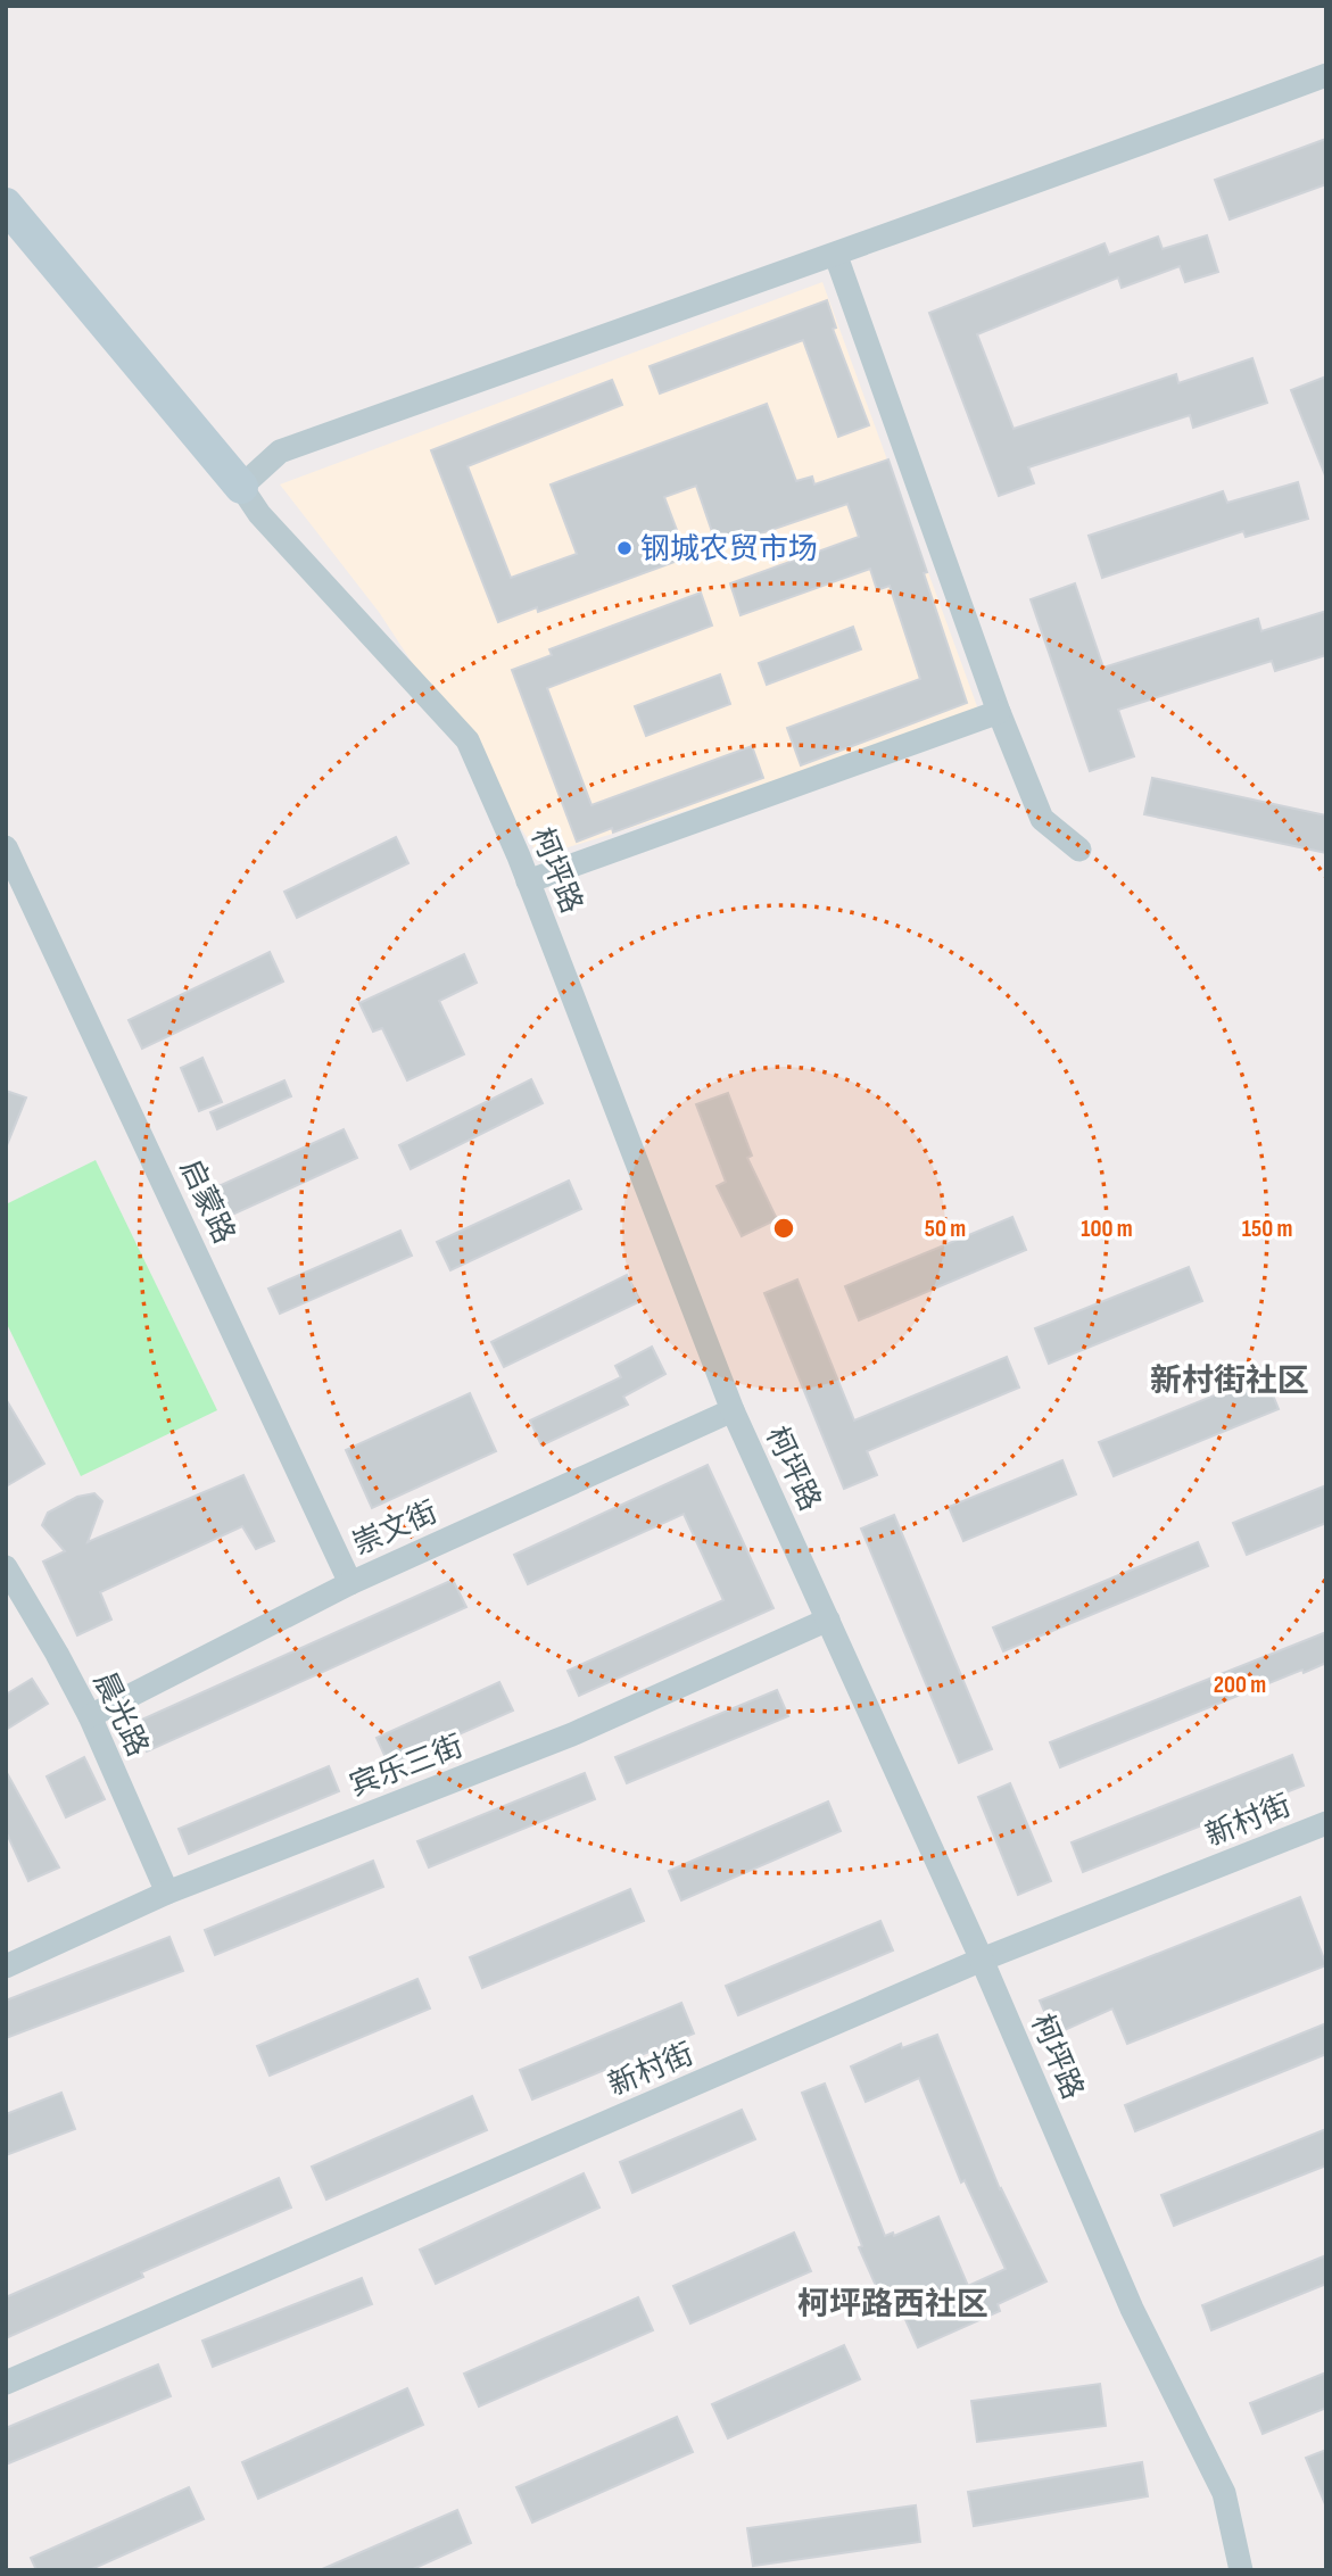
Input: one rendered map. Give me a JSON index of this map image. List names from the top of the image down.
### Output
{
  "streets": {
    "street": [
      "柯坪路",
      "启蒙路",
      "崇文街",
      "晨光路",
      "宾乐三街",
      "新村街"
    ]
  },
  "crossings": [
    ["柯坪路", "崇文街"],
    ["柯坪路", "宾乐三街"],
    ["柯坪路", "新村街"],
    ["启蒙路", "崇文街"],
    ["崇文街", "晨光路"],
    ["晨光路", "宾乐三街"]
  ],
  "districts": ["新村街社区", "柯坪路西社区"],
  "places": ["钢城农贸市场"],
  "rings": [
    "50 m",
    "100 m",
    "150 m",
    "200 m"
  ]
}
